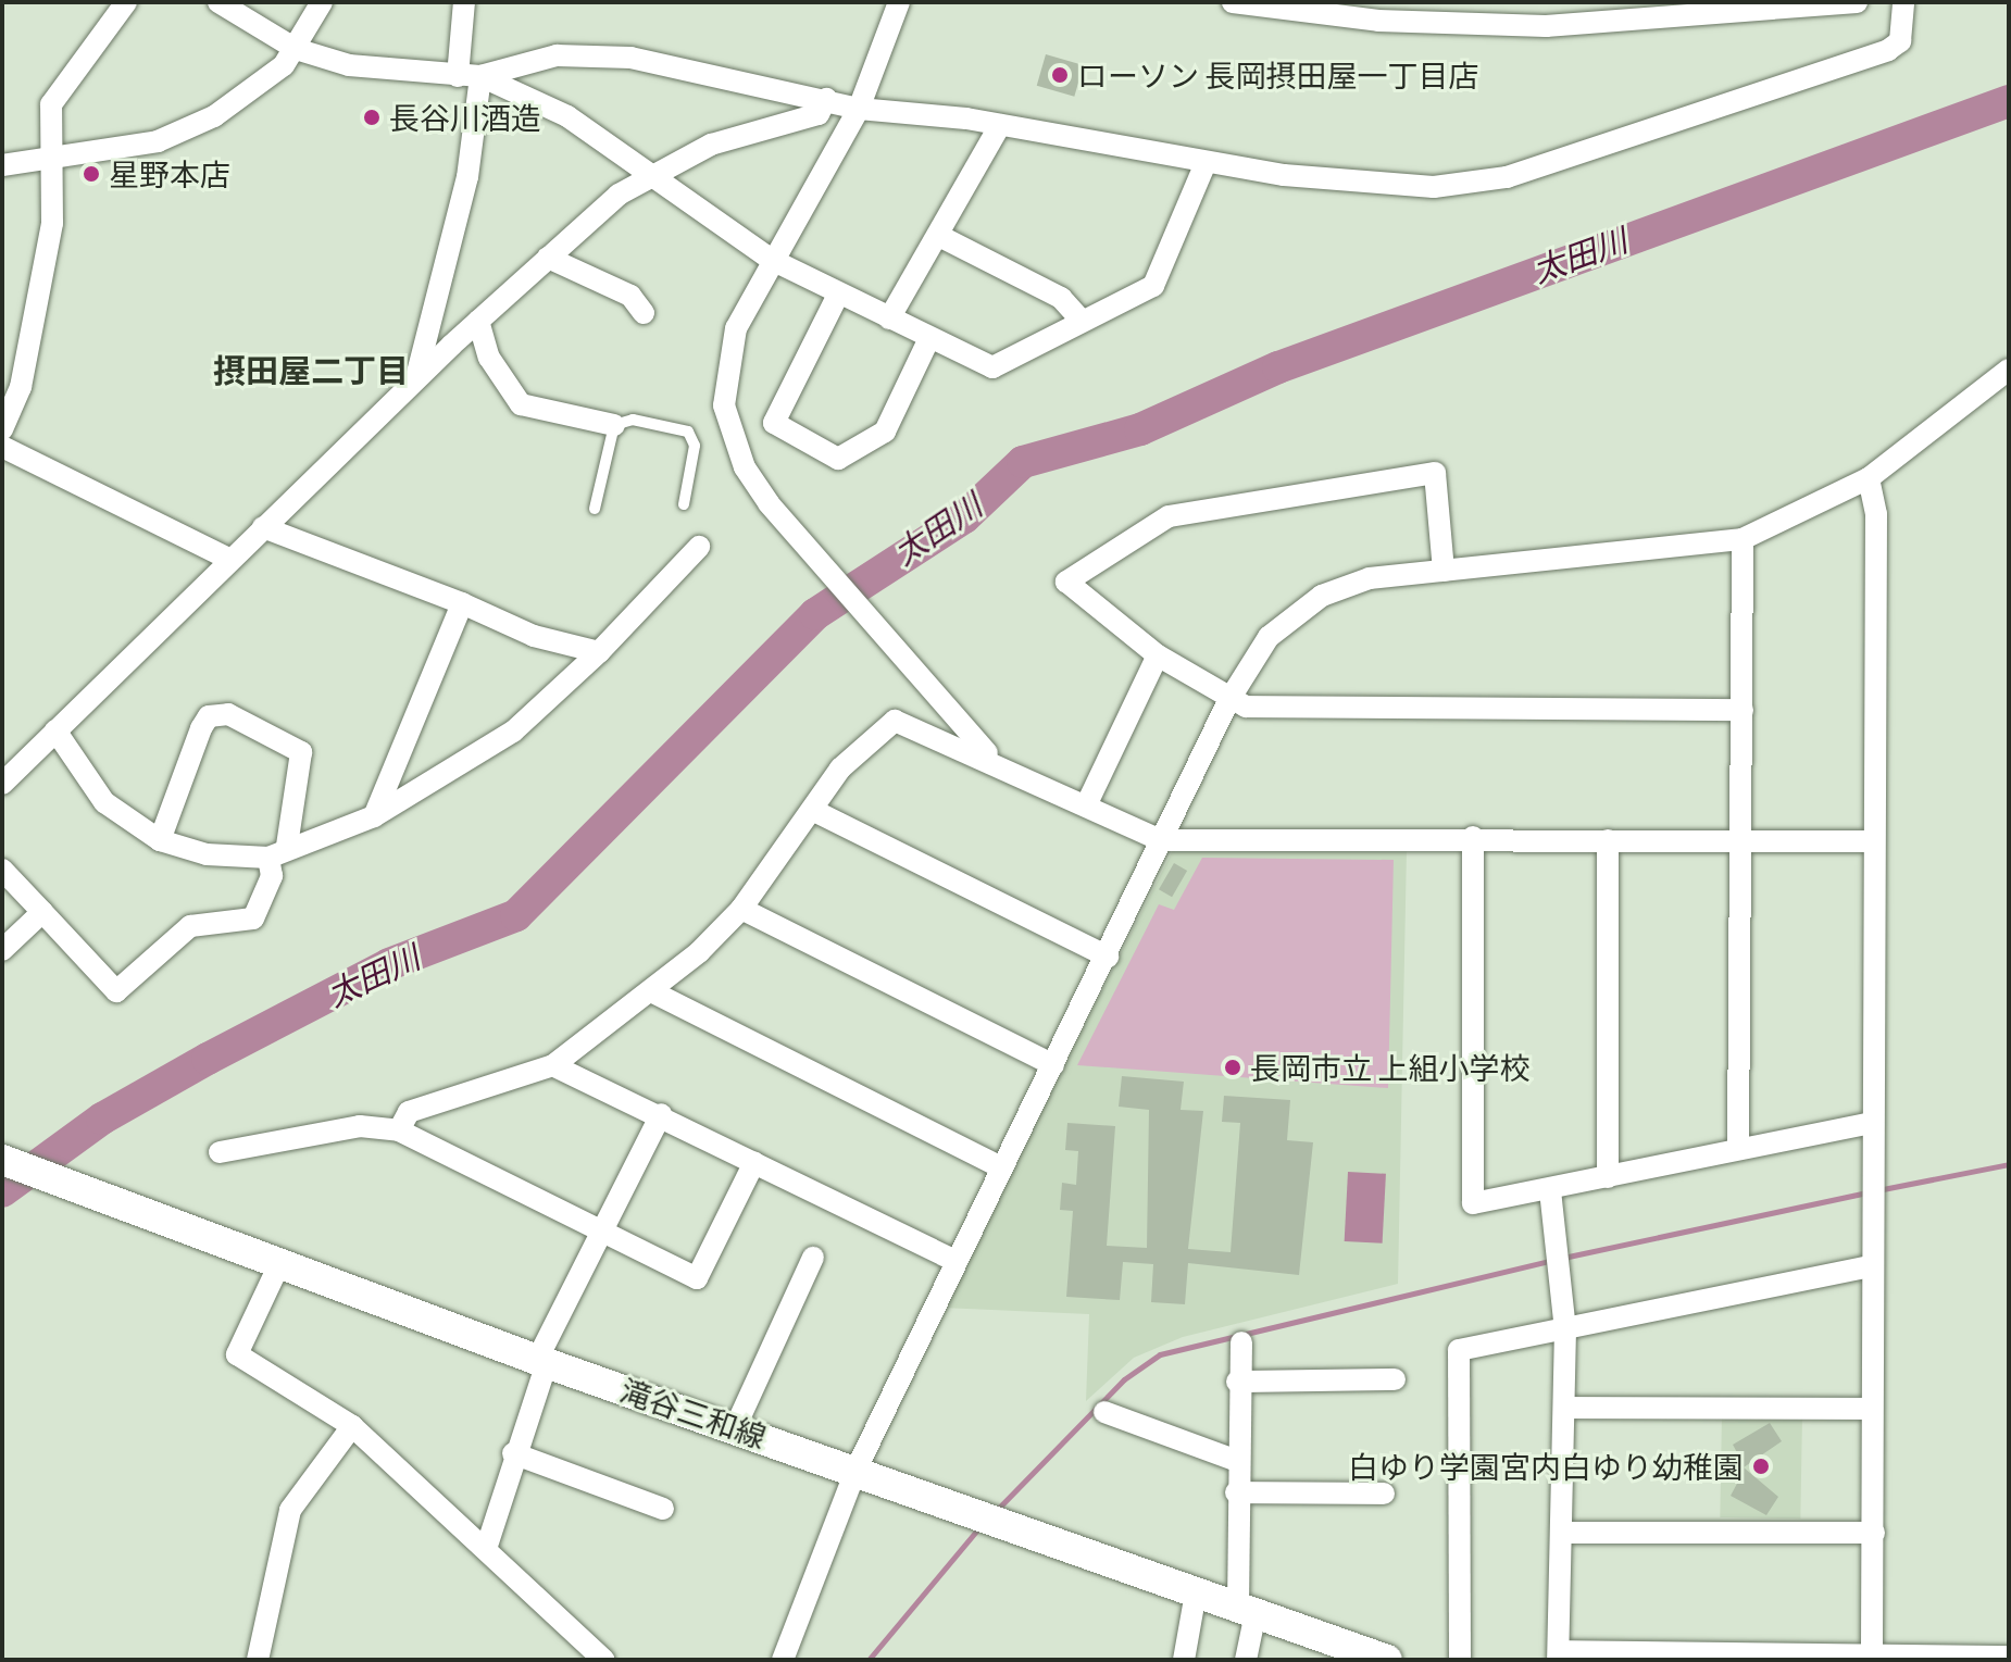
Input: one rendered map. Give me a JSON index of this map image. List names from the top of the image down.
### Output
{
  "streets": {
    "main road": ["滝谷三和線"]
  },
  "districts": ["摂田屋二丁目"],
  "water": ["太田川"],
  "places": [
    "ローソン 長岡摂田屋一丁目店",
    "長谷川酒造",
    "星野本店",
    "長岡市立 上組小学校",
    "白ゆり学園宮内白ゆり幼稚園"
  ]
}
